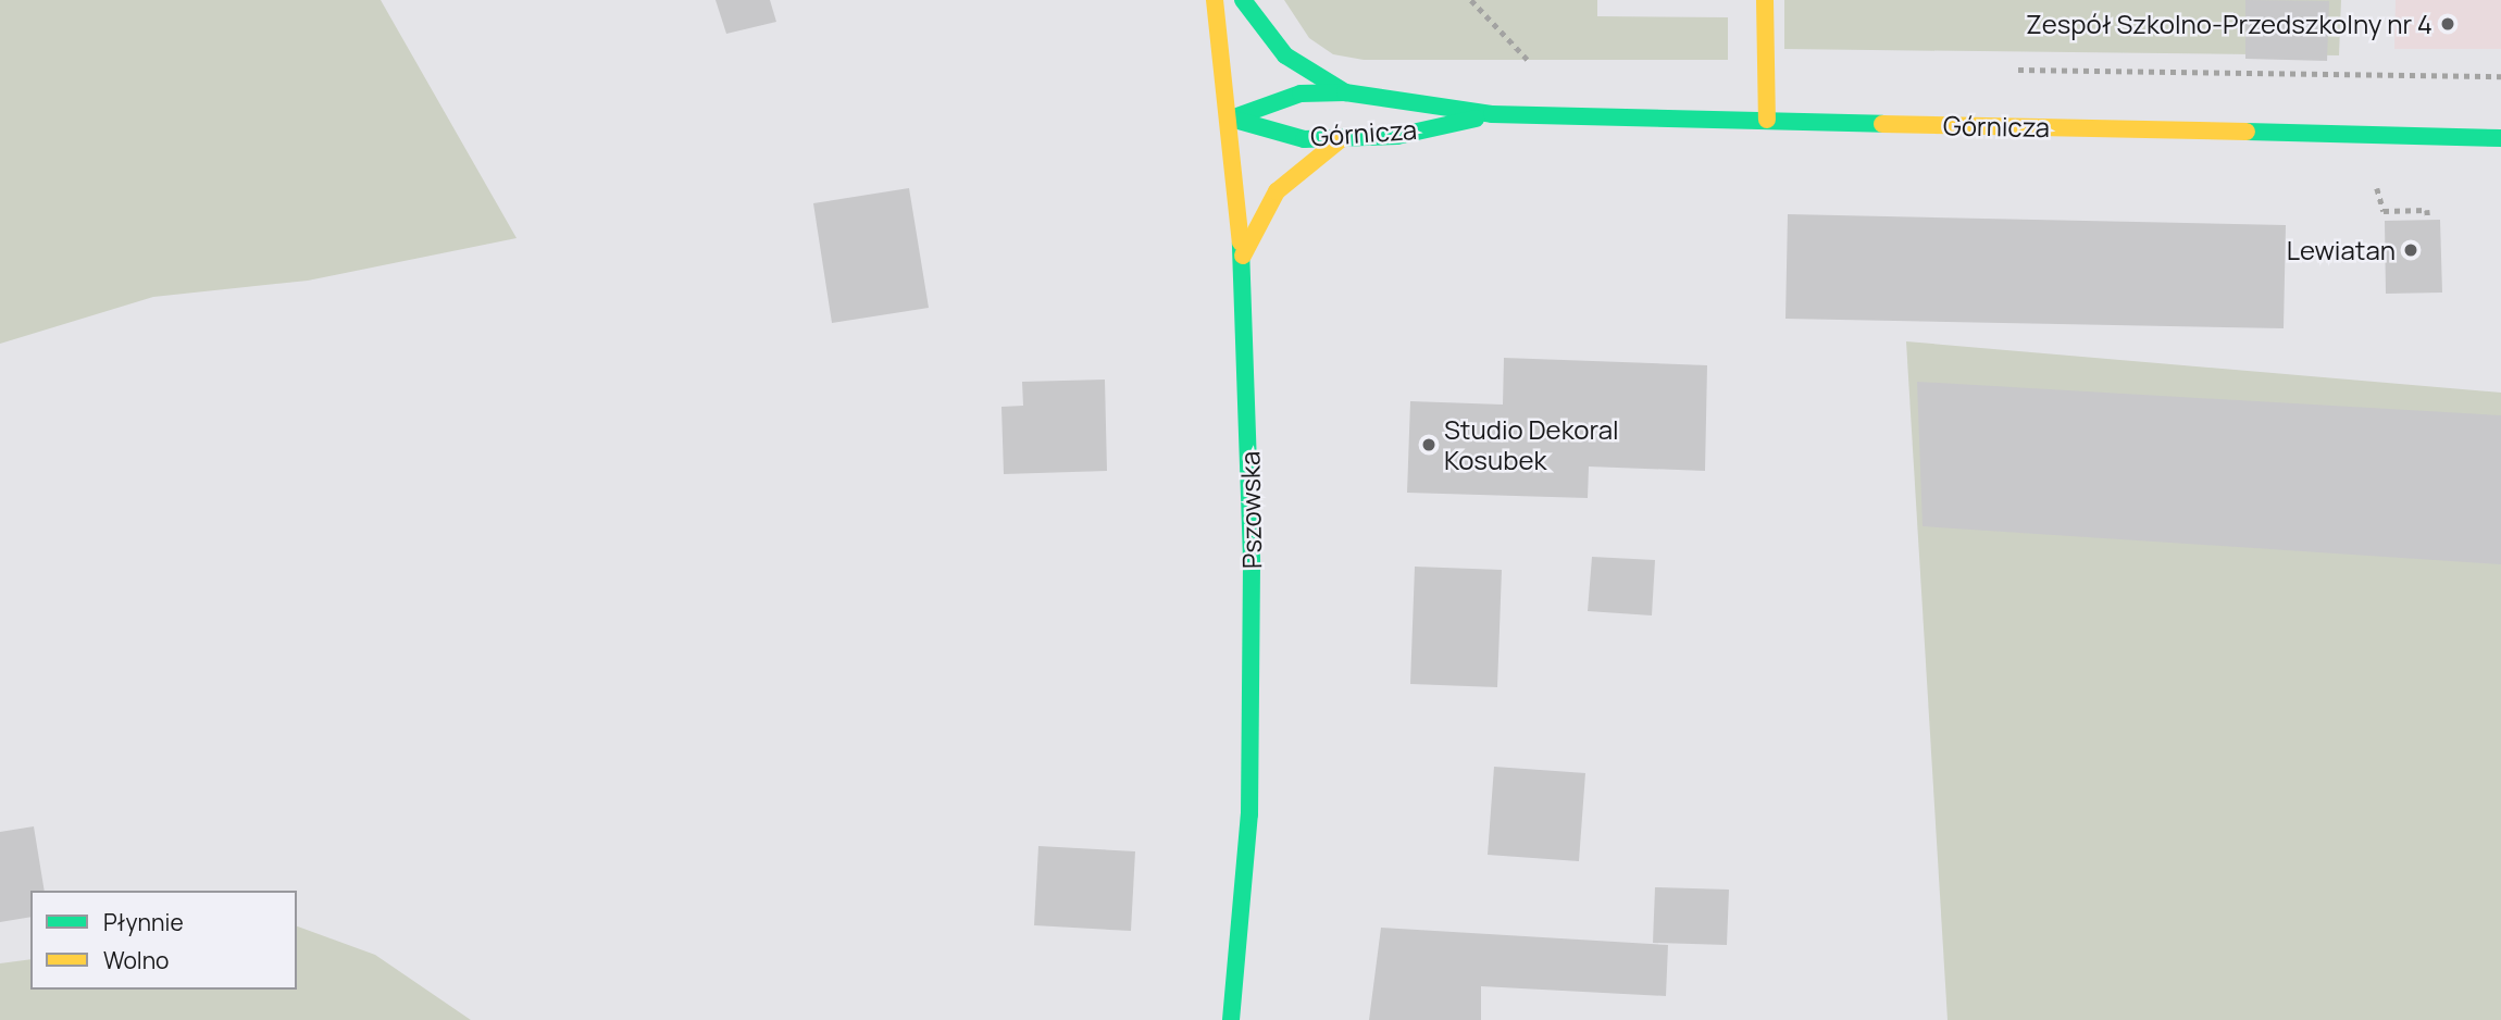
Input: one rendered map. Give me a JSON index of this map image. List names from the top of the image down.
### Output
{
  "streets": {
    "street": ["Górnicza", "Pszowska"]
  },
  "crossings": [
    ["Górnicza", "Pszowska"]
  ],
  "places": ["Zespół Szkolno-Przedszkolny nr 4", "Lewiatan", "Studio Dekoral Kosubek"],
  "legend": ["Płynnie", "Wolno"]
}
